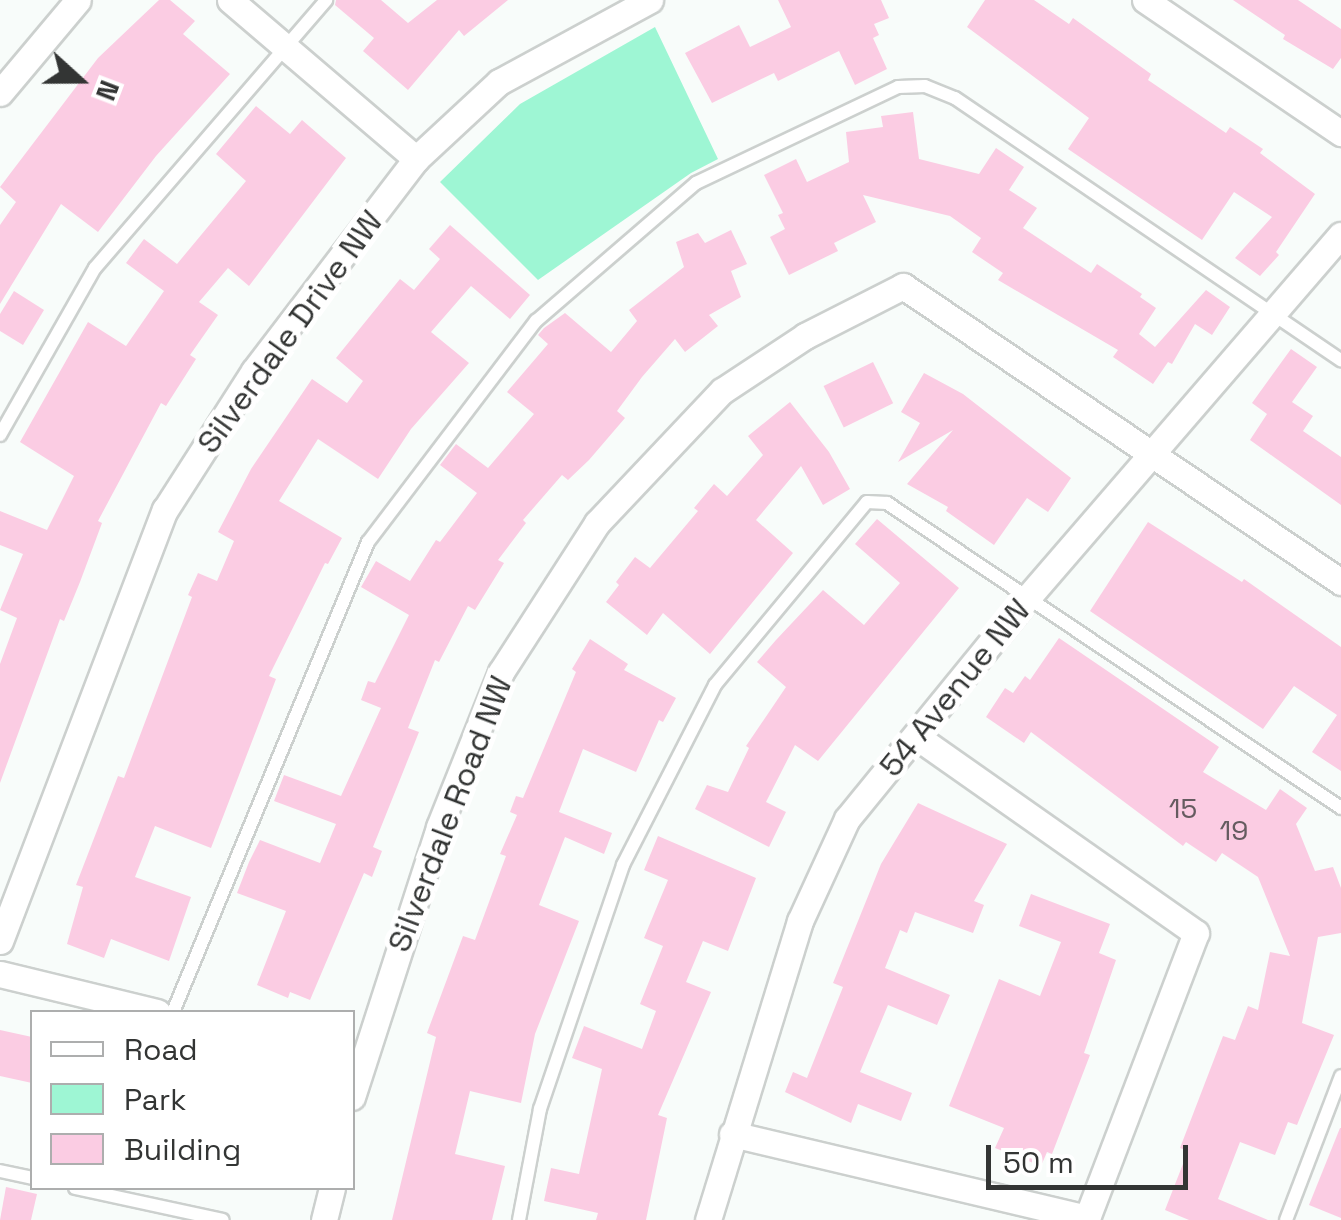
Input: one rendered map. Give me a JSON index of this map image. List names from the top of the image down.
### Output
{
  "streets": {
    "street": ["Silverdale Drive NW", "54 Avenue NW", "Silverdale Road NW"]
  },
  "crossings": [
    ["54 Avenue NW", "Silverdale Road NW"]
  ],
  "house_numbers": ["15", "19"],
  "legend": ["Road", "Park", "Building"],
  "scale_bar": "50 m",
  "north": "right"
}
